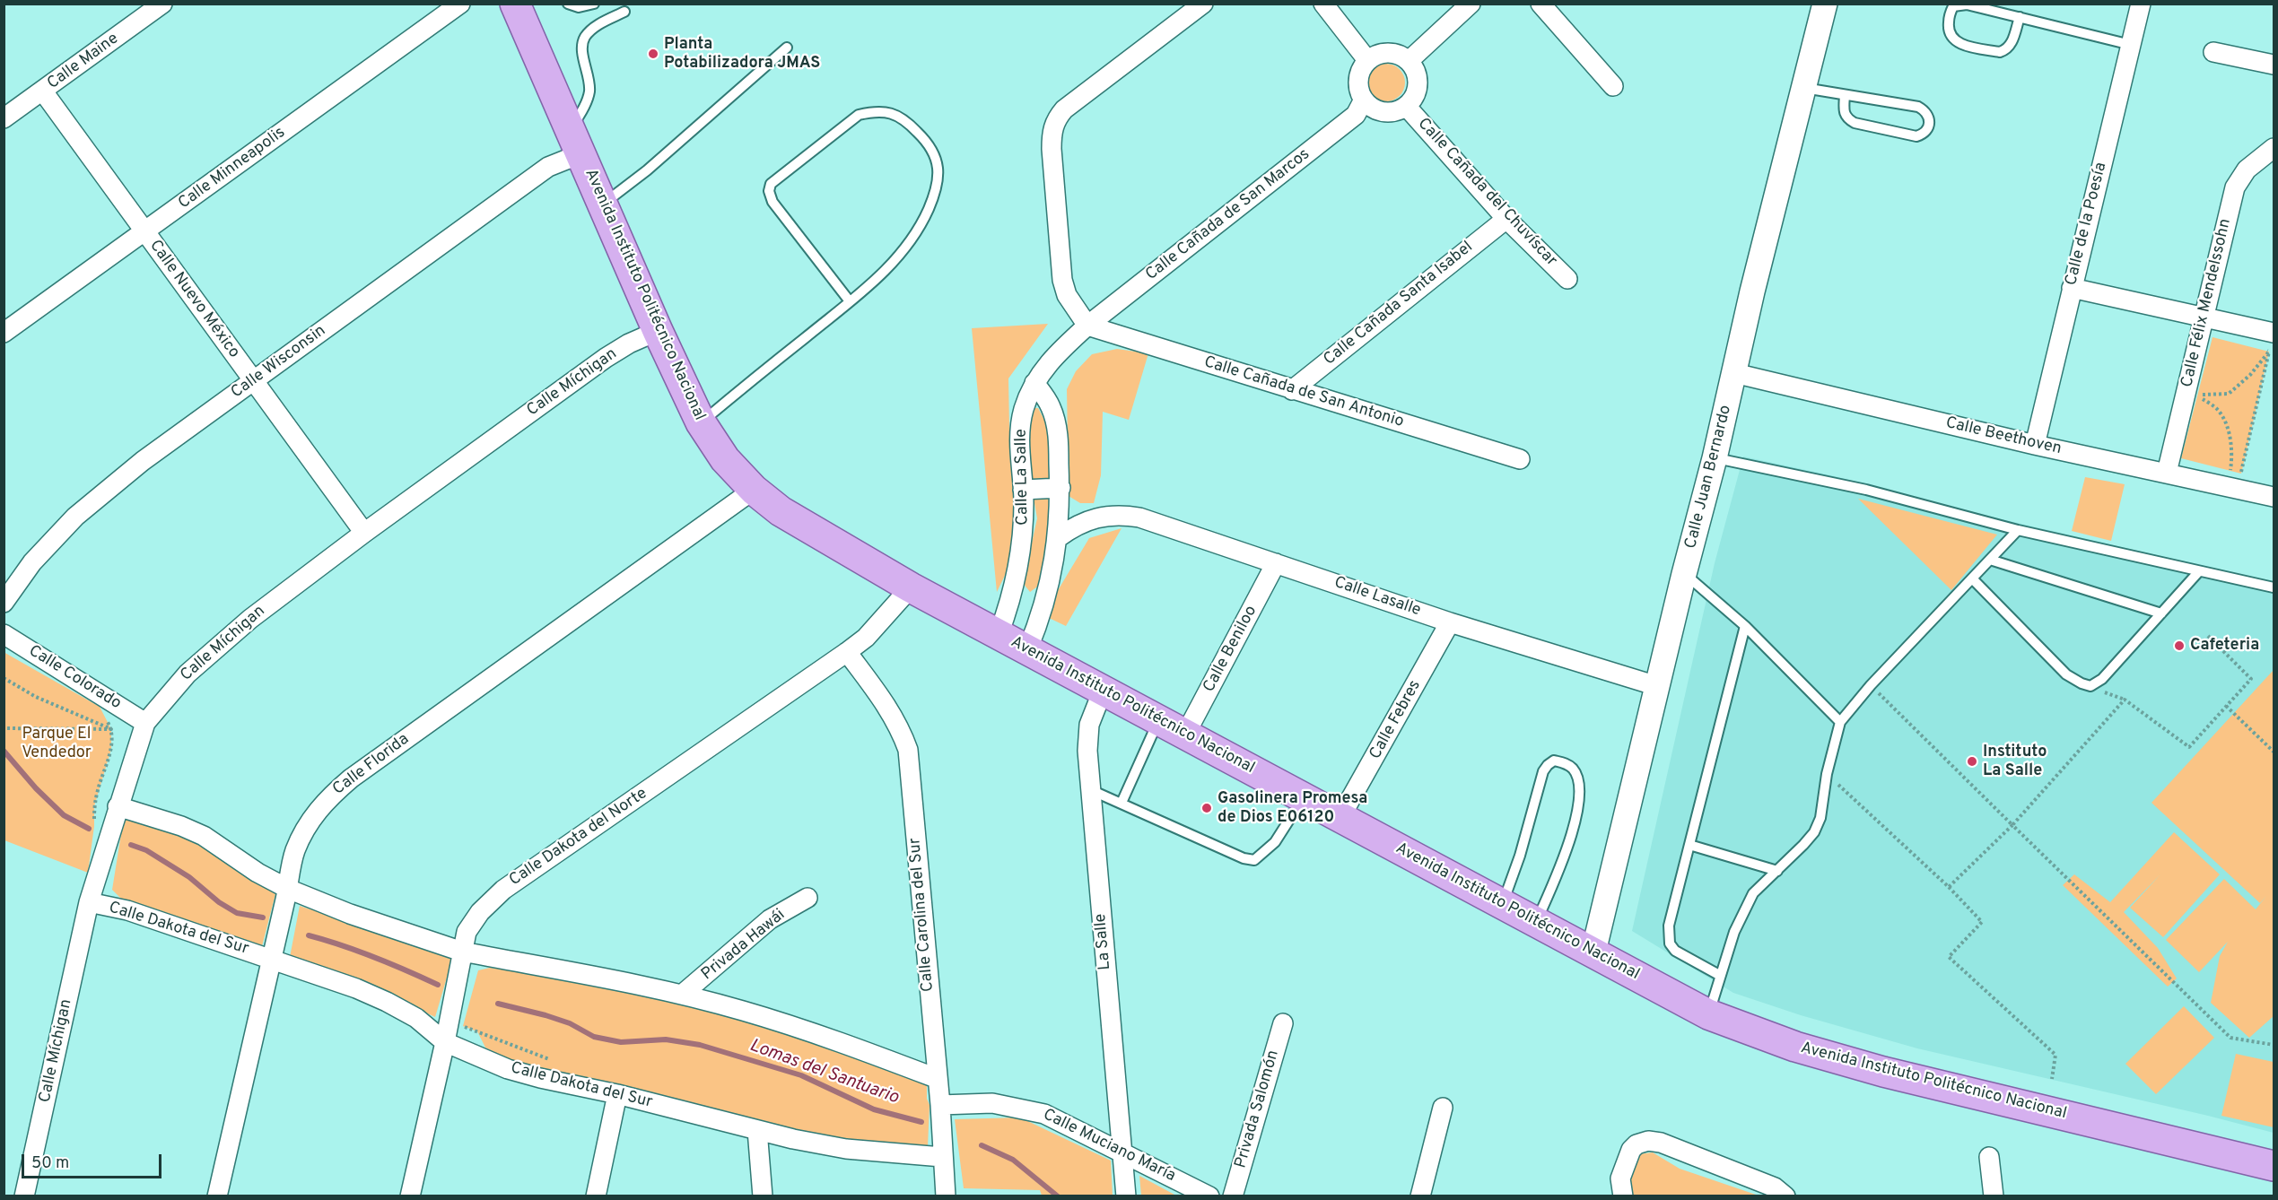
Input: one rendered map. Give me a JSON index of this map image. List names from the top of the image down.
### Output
{
  "streets": {
    "main road": ["Avenida Instituto Politécnico Nacional"],
    "street": [
      "Calle Maine",
      "Calle Minneapolis",
      "Calle Cañada del Chuvíscar",
      "Calle Cañada de San Marcos",
      "Calle de la Poesía",
      "Calle Nuevo México",
      "Calle Félix Mendelssohn",
      "Calle Cañada Santa Isabel",
      "Calle Wisconsin",
      "Calle Míchigan",
      "Calle Cañada de San Antonio",
      "Calle Beethoven",
      "Calle La Salle",
      "Calle Juan Bernardo",
      "Calle Lasalle",
      "Calle Beniloo",
      "Calle Colorado",
      "Calle Febres",
      "Calle Florida",
      "Calle Dakota del Norte",
      "Calle Carolina del Sur",
      "Calle Dakota del Sur",
      "La Salle",
      "Privada Hawái",
      "Privada Salomón",
      "Calle Muciano María"
    ]
  },
  "crossings": [
    ["Calle Maine", "Calle Nuevo México"],
    ["Calle Minneapolis", "Calle Nuevo México"],
    ["Calle Cañada del Chuvíscar", "Calle Cañada de San Marcos"],
    ["Calle Cañada del Chuvíscar", "Calle Cañada Santa Isabel"],
    ["Calle Cañada de San Marcos", "Calle Cañada de San Antonio"],
    ["Calle Cañada de San Marcos", "Calle La Salle"],
    ["Calle de la Poesía", "Calle Beethoven"],
    ["Avenida Instituto Politécnico Nacional", "Calle Wisconsin"],
    ["Avenida Instituto Politécnico Nacional", "Calle Míchigan"],
    ["Avenida Instituto Politécnico Nacional", "Calle La Salle"],
    ["Avenida Instituto Politécnico Nacional", "Calle Juan Bernardo"],
    ["Avenida Instituto Politécnico Nacional", "Calle Beniloo"],
    ["Avenida Instituto Politécnico Nacional", "Calle Febres"],
    ["Avenida Instituto Politécnico Nacional", "Calle Florida"],
    ["Avenida Instituto Politécnico Nacional", "Calle Dakota del Norte"],
    ["Avenida Instituto Politécnico Nacional", "La Salle"],
    ["Calle Nuevo México", "Calle Wisconsin"],
    ["Calle Nuevo México", "Calle Míchigan"],
    ["Calle Félix Mendelssohn", "Calle Beethoven"],
    ["Calle Cañada Santa Isabel", "Calle Cañada de San Antonio"],
    ["Calle Míchigan", "Calle Colorado"],
    ["Calle Míchigan", "Calle Dakota del Sur"],
    ["Calle Cañada de San Antonio", "Calle La Salle"],
    ["Calle Beethoven", "Calle Juan Bernardo"],
    ["Calle La Salle", "Calle Lasalle"],
    ["Calle Juan Bernardo", "Calle Lasalle"],
    ["Calle Lasalle", "Calle Beniloo"],
    ["Calle Lasalle", "Calle Febres"],
    ["Calle Florida", "Calle Dakota del Sur"],
    ["Calle Dakota del Norte", "Calle Carolina del Sur"],
    ["Calle Dakota del Norte", "Calle Dakota del Sur"],
    ["Calle Carolina del Sur", "Calle Dakota del Sur"],
    ["Calle Carolina del Sur", "Calle Muciano María"],
    ["La Salle", "Calle Muciano María"]
  ],
  "water": ["Lomas del Santuario"],
  "parks": ["Parque El Vendedor"],
  "places": [
    "Planta Potabilizadora JMAS",
    "Cafeteria",
    "Instituto La Salle",
    "Gasolinera Promesa de Dios E06120"
  ],
  "scale_bar": "50 m"
}
